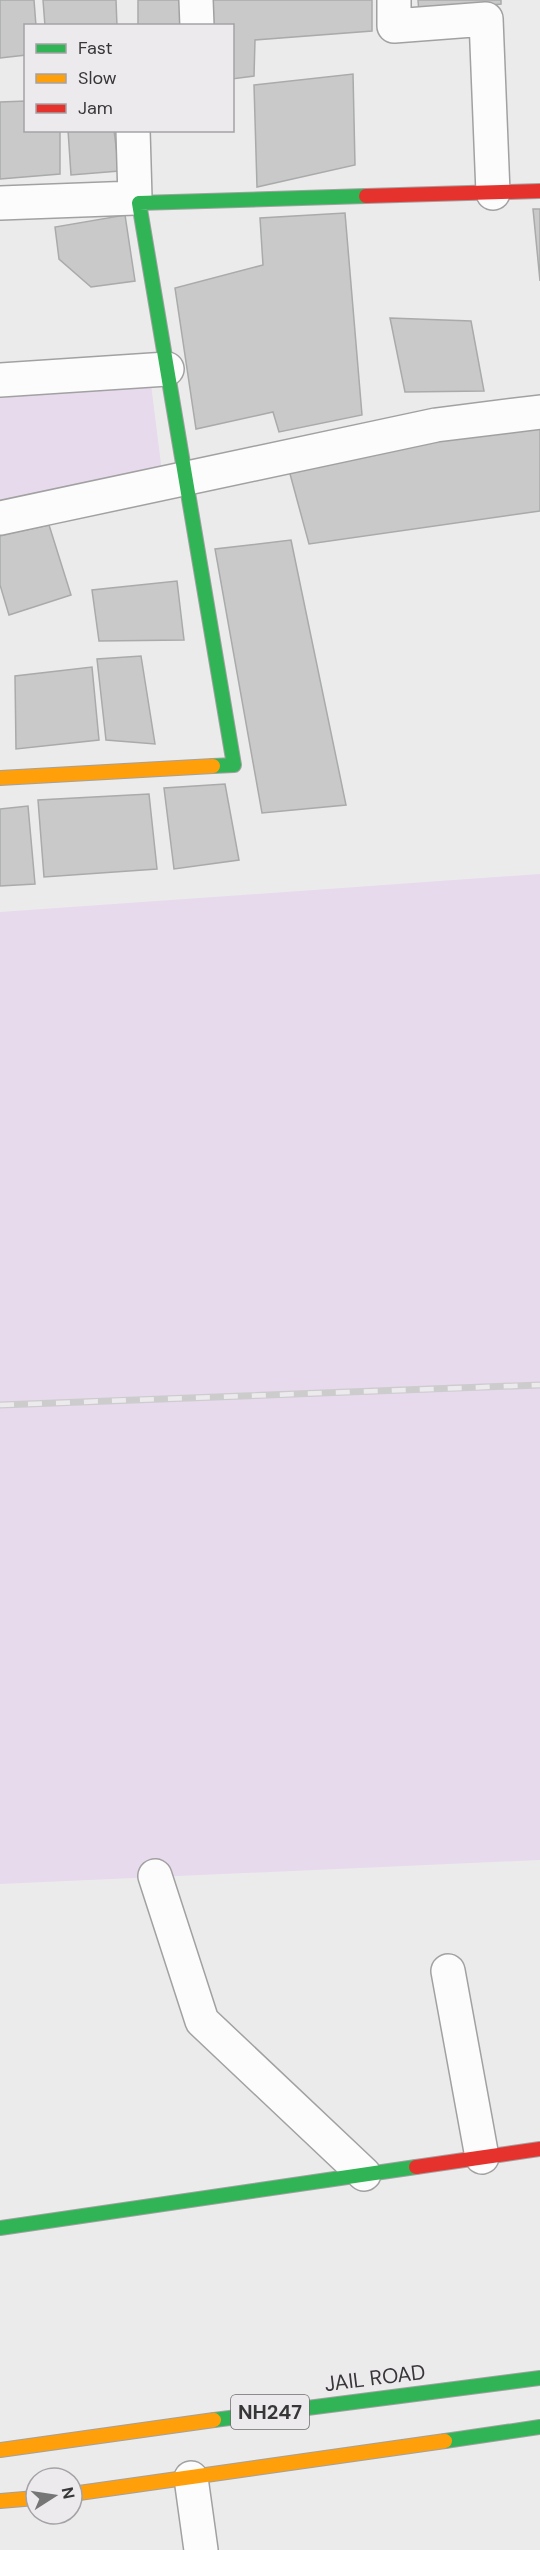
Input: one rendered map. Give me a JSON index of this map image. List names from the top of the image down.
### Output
{
  "streets": {
    "main road": ["JAIL ROAD", "NH247"]
  },
  "legend": ["Fast", "Slow", "Jam"],
  "north": "right"
}
